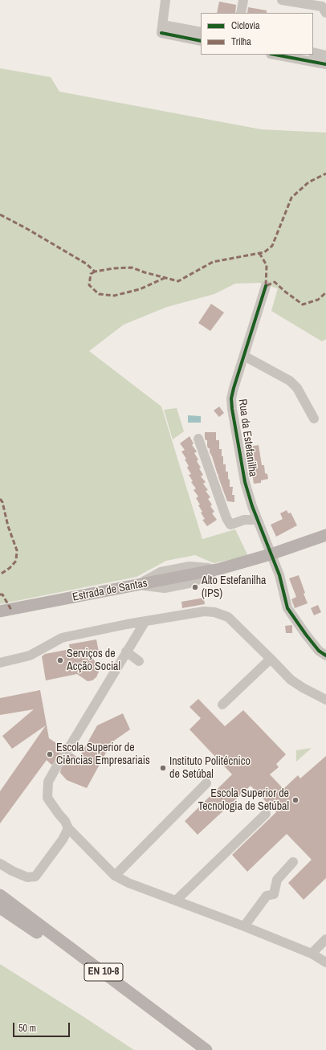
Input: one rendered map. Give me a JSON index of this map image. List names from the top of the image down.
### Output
{
  "streets": {
    "main road": ["Estrada de Santas", "EN 10-8"],
    "street": ["Rua da Estefanilha"]
  },
  "crossings": [
    ["Rua da Estefanilha", "Estrada de Santas"]
  ],
  "places": [
    "Alto Estefanilha (IPS)",
    "Serviços de Acção Social",
    "Escola Superior de Ciências Empresariais",
    "Instituto Politécnico de Setúbal",
    "Escola Superior de Tecnologia de Setúbal"
  ],
  "legend": ["Ciclovia", "Trilha"],
  "scale_bar": "50 m"
}
